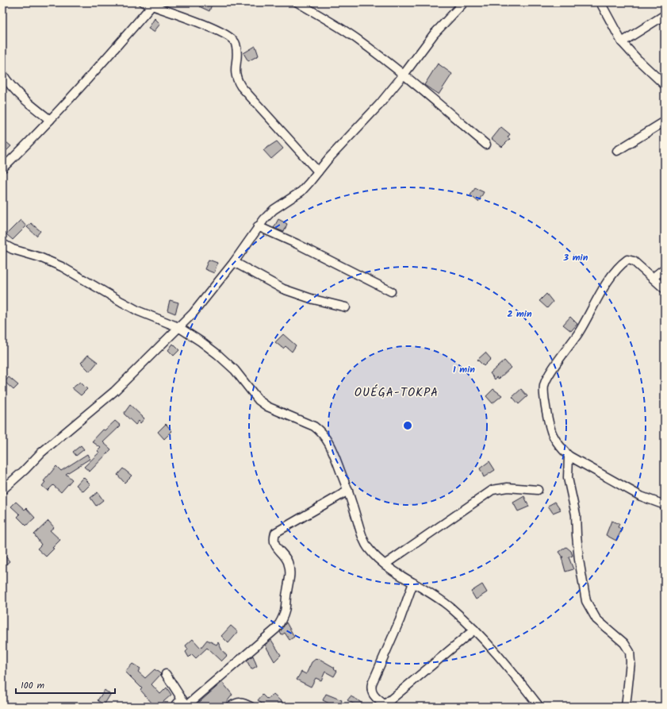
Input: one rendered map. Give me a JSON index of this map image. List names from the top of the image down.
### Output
{
  "districts": ["OUÉGA-TOKPA"],
  "scale_bar": "100 m",
  "rings": ["3 min", "2 min", "1 min"]
}
